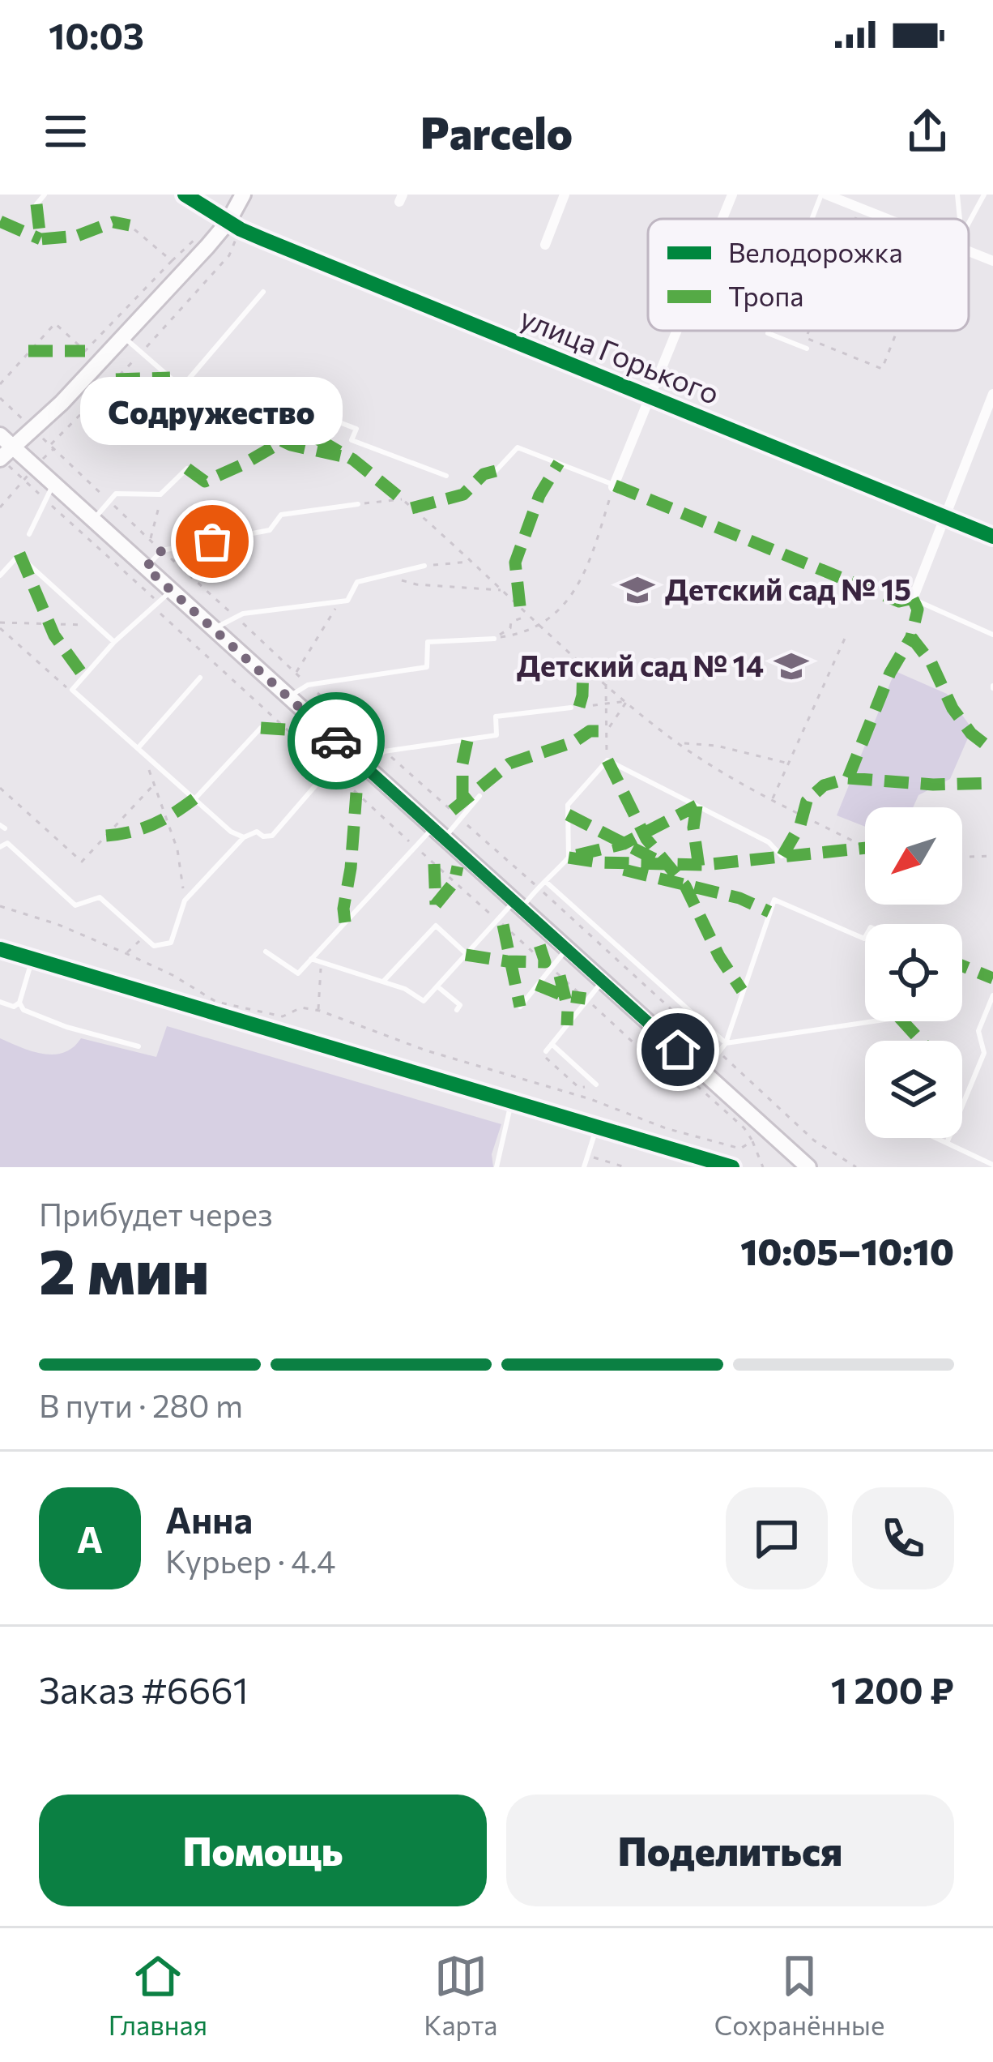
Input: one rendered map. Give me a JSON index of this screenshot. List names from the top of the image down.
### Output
{
  "streets": {
    "street": ["улица Горького"]
  },
  "places": {
    "other": ["Содружество"],
    "school or university": ["Детский сад № 15", "Детский сад № 14"]
  },
  "legend": ["Велодорожка", "Тропа"],
  "north": "bottom left",
  "page": {
    "status": "10:03",
    "header": "Parcelo",
    "bubble": "Содружество",
    "heading": ["2 мин", "Прибудет через", "10:05–10:10"],
    "panel": [
      "Анна",
      "Курьер · 4.4",
      "Заказ #6661",
      "1 200 ₽"
    ],
    "bar": "В пути · 280 m",
    "round": "А",
    "buttons": ["Помощь", "Поделиться"],
    "tabs": ["Главная", "Карта", "Сохранённые"]
  }
}
